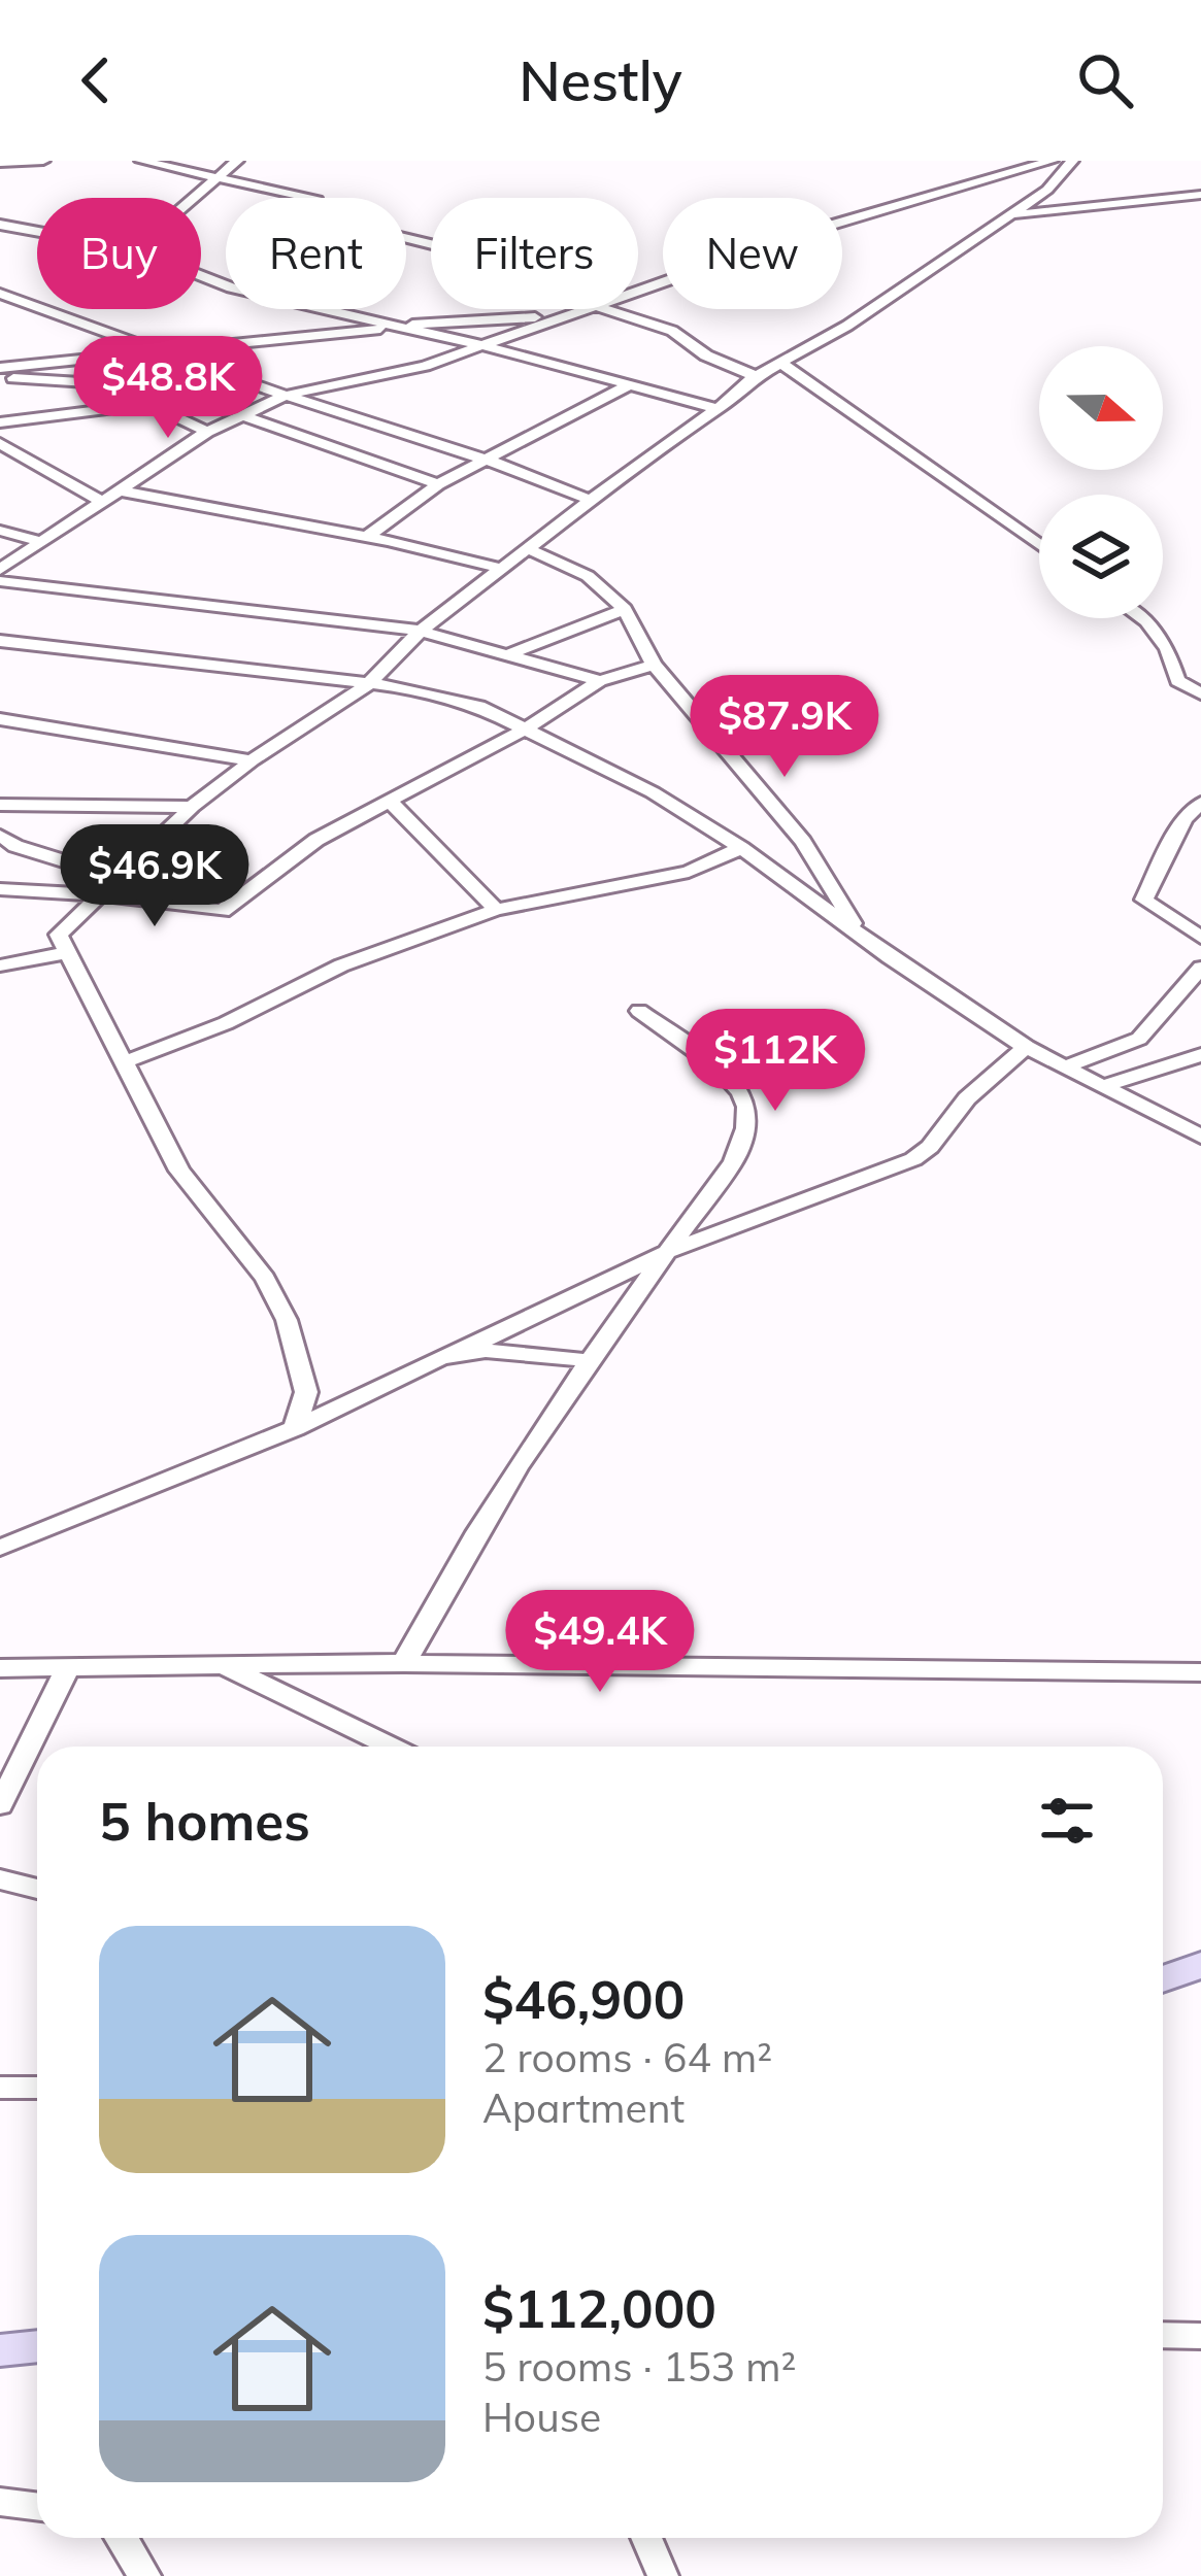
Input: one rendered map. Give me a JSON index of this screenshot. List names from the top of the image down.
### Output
{
  "north": "right",
  "page": {
    "header": "Nestly",
    "chip": [
      "Buy",
      "Rent",
      "Filters",
      "New"
    ],
    "price": [
      "$48.8K",
      "$87.9K",
      "$46.9K",
      "$112K",
      "$49.4K"
    ],
    "heading": "5 homes",
    "list": [
      {
        "name": "$46,900",
        "note": "2 rooms · 64 m² · Apartment"
      },
      {
        "name": "$112,000",
        "note": "5 rooms · 153 m² · House"
      }
    ]
  }
}
